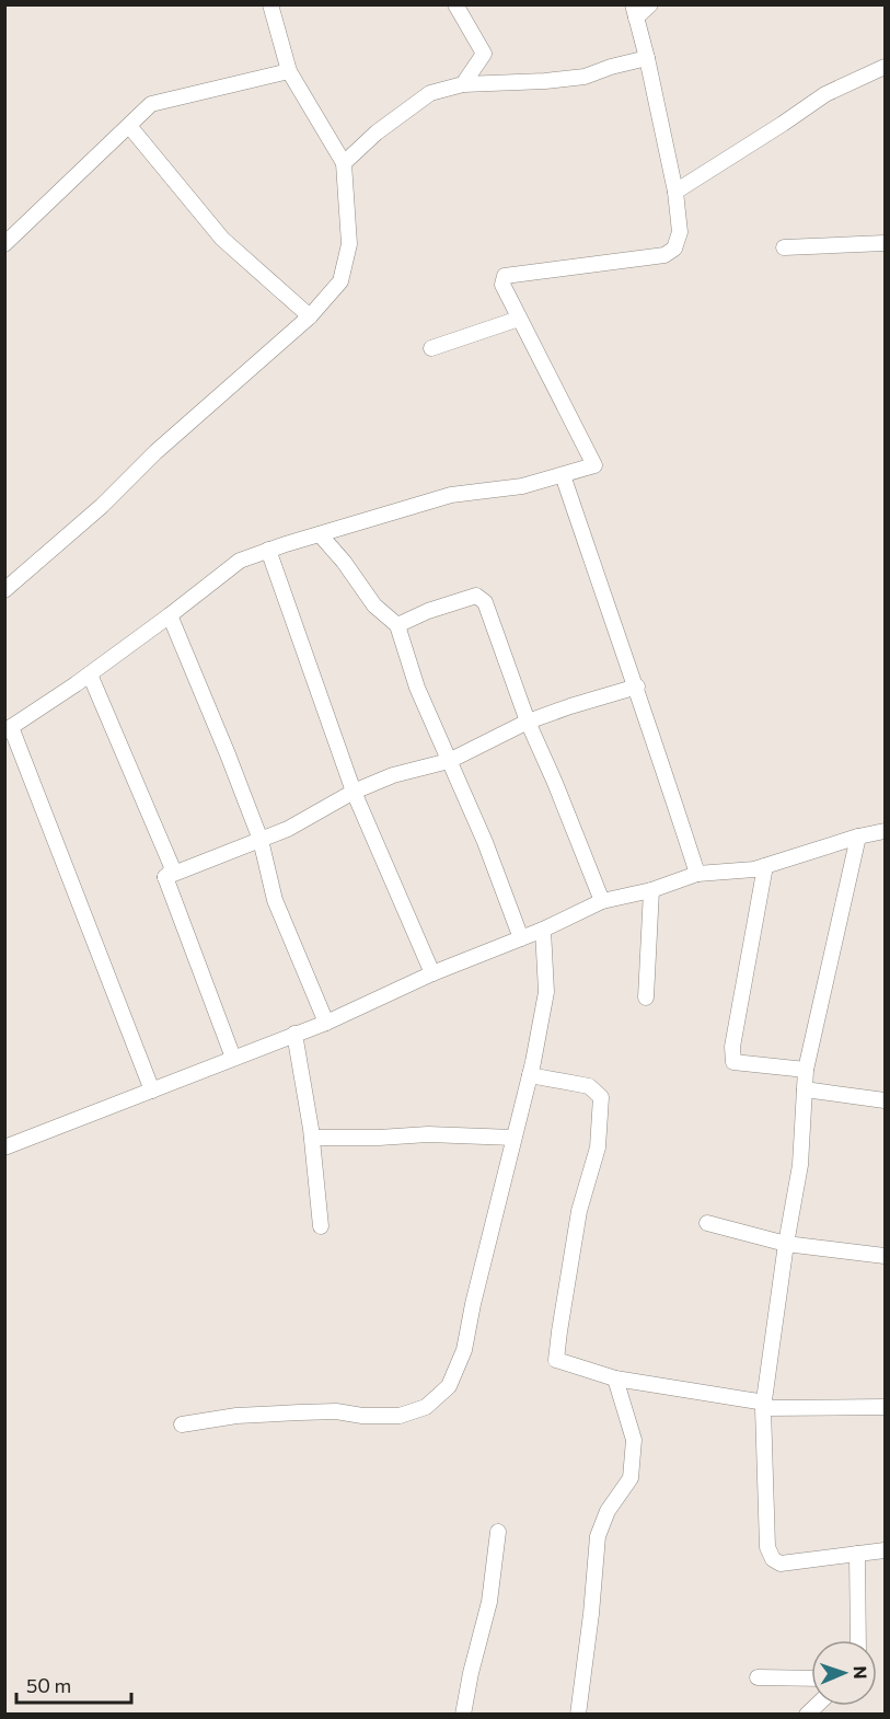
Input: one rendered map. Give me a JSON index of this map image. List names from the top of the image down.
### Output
{
  "scale_bar": "50 m",
  "north": "right"
}
